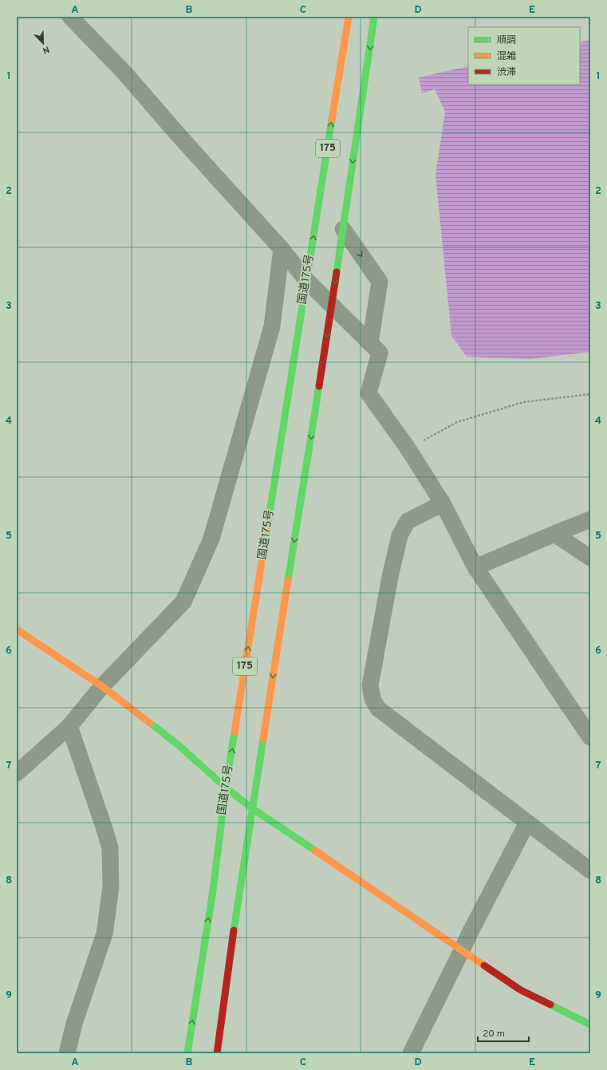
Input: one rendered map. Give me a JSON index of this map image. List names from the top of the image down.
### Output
{
  "streets": {
    "main road": ["175", "国道175号"]
  },
  "legend": ["順調", "混雑", "渋滞"],
  "scale_bar": "20 m",
  "north": "bottom right",
  "grid": {
    "columns": [
      "A",
      "B",
      "C",
      "D",
      "E"
    ],
    "rows": [
      "1",
      "2",
      "3",
      "4",
      "5",
      "6",
      "7",
      "8",
      "9"
    ]
  }
}
